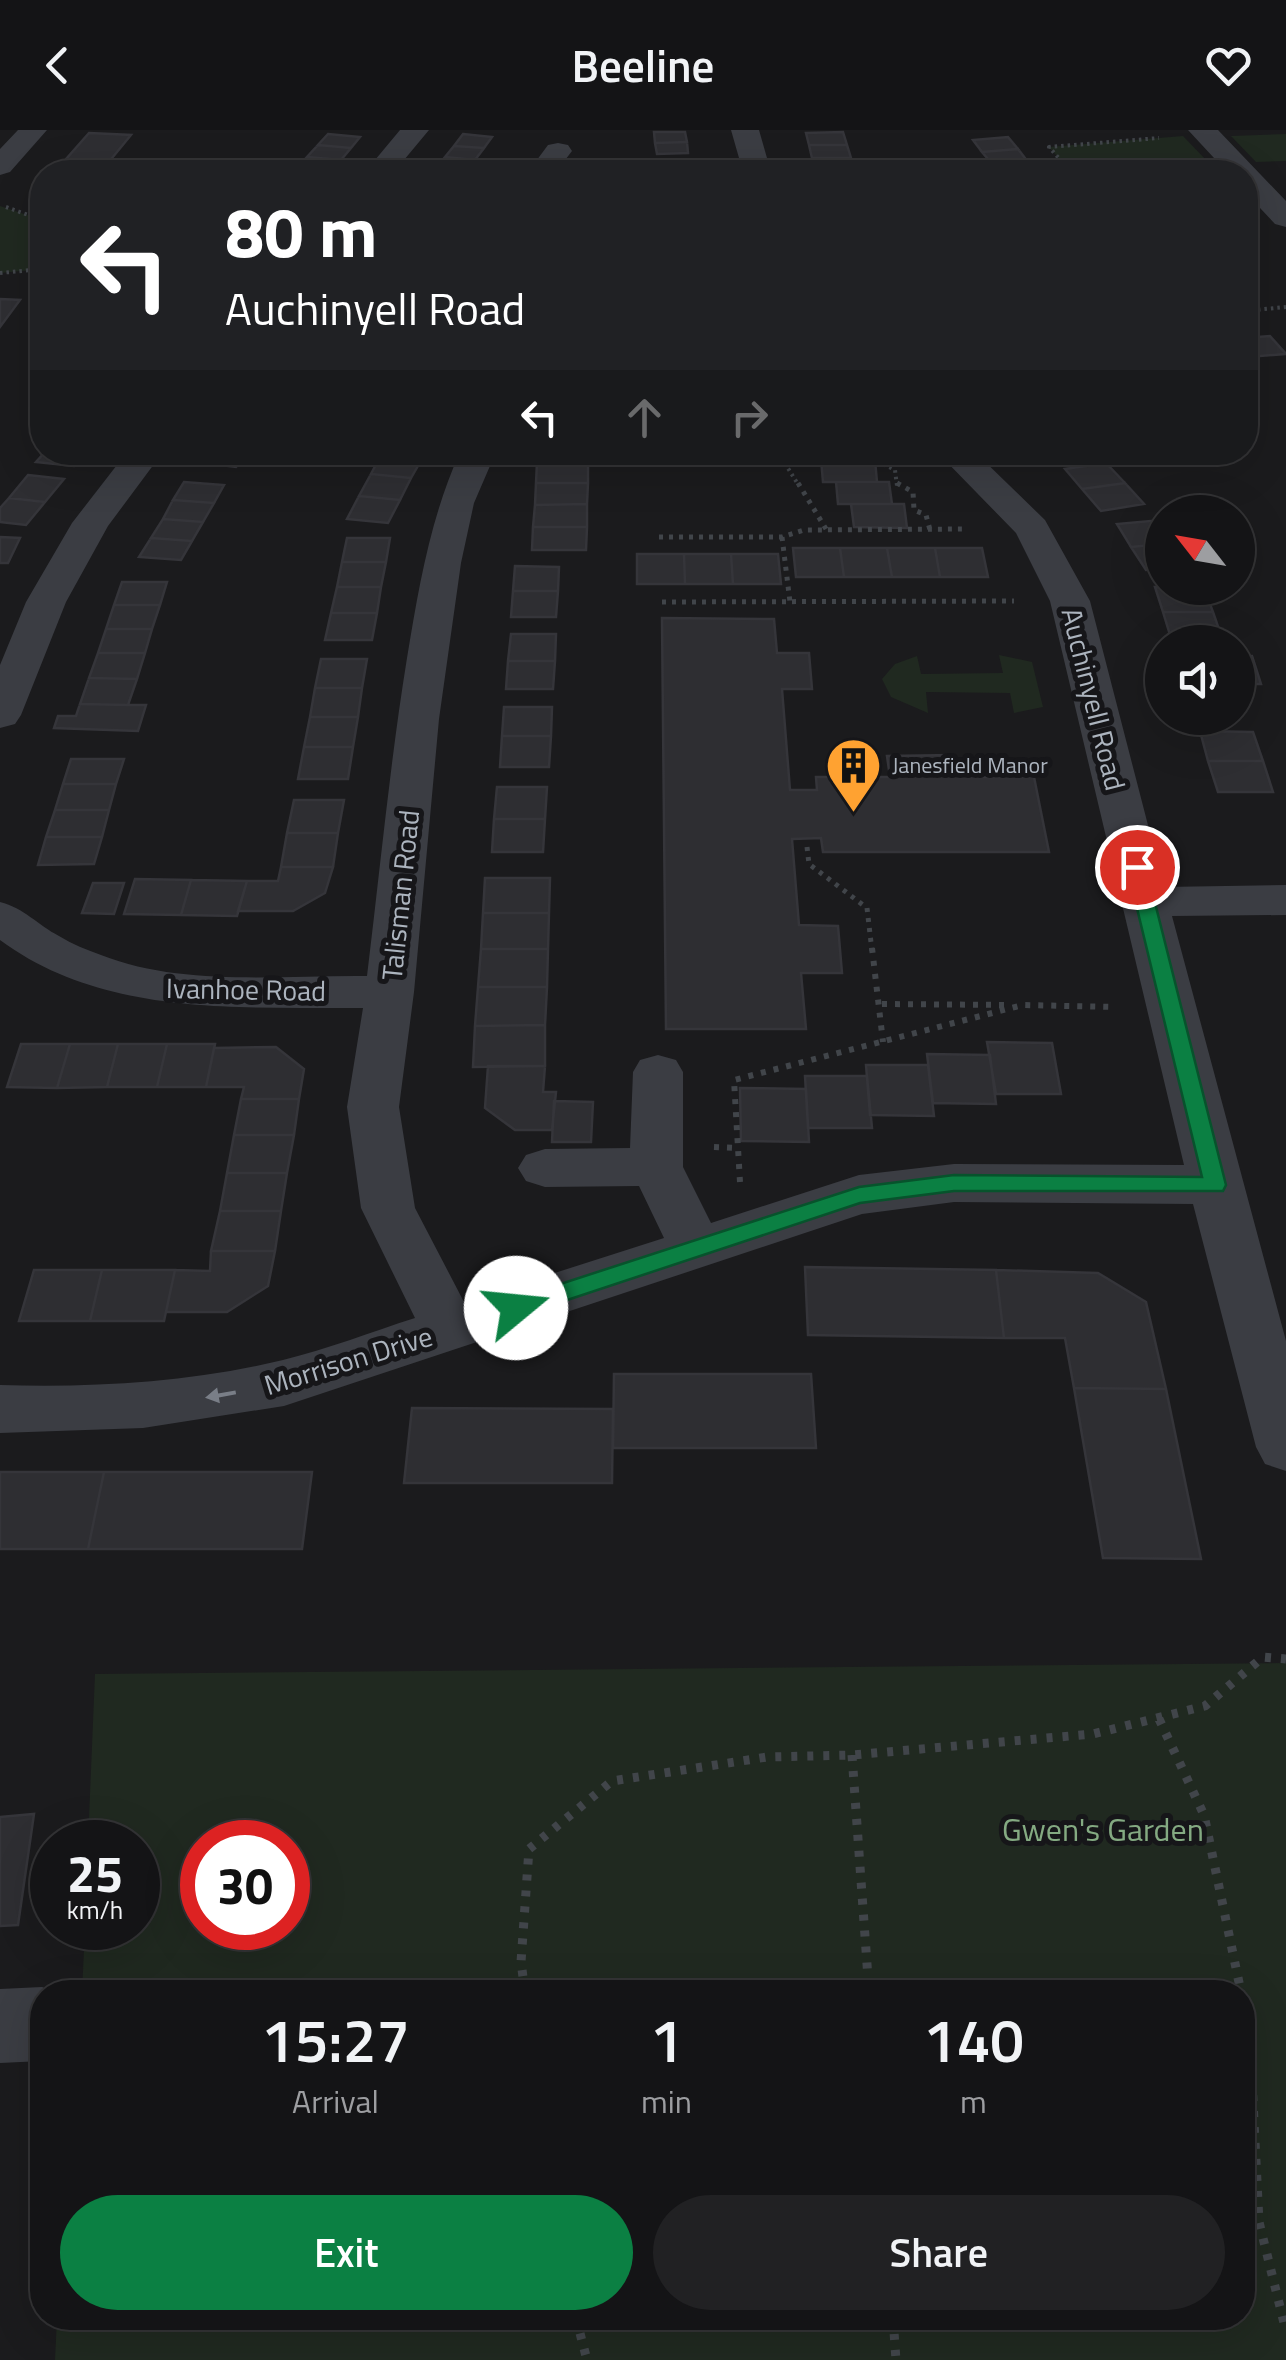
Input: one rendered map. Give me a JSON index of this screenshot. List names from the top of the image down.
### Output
{
  "streets": {
    "street": [
      "Auchinyell Road",
      "Talisman Road",
      "Ivanhoe Road",
      "Morrison Drive"
    ]
  },
  "crossings": [
    ["Auchinyell Road", "Morrison Drive"],
    ["Talisman Road", "Ivanhoe Road"],
    ["Talisman Road", "Morrison Drive"]
  ],
  "one_way": ["Morrison Drive"],
  "parks": ["Gwen's Garden"],
  "places": {
    "building": ["Janesfield Manor"]
  },
  "north": "top left",
  "page": {
    "header": "Beeline",
    "turn": ["80 m", "Auchinyell Road"],
    "speed": "25 km/h",
    "limit": "30",
    "eta": [
      "15:27",
      "Arrival",
      "1",
      "min",
      "140",
      "m"
    ],
    "buttons": ["Exit", "Share"]
  }
}
